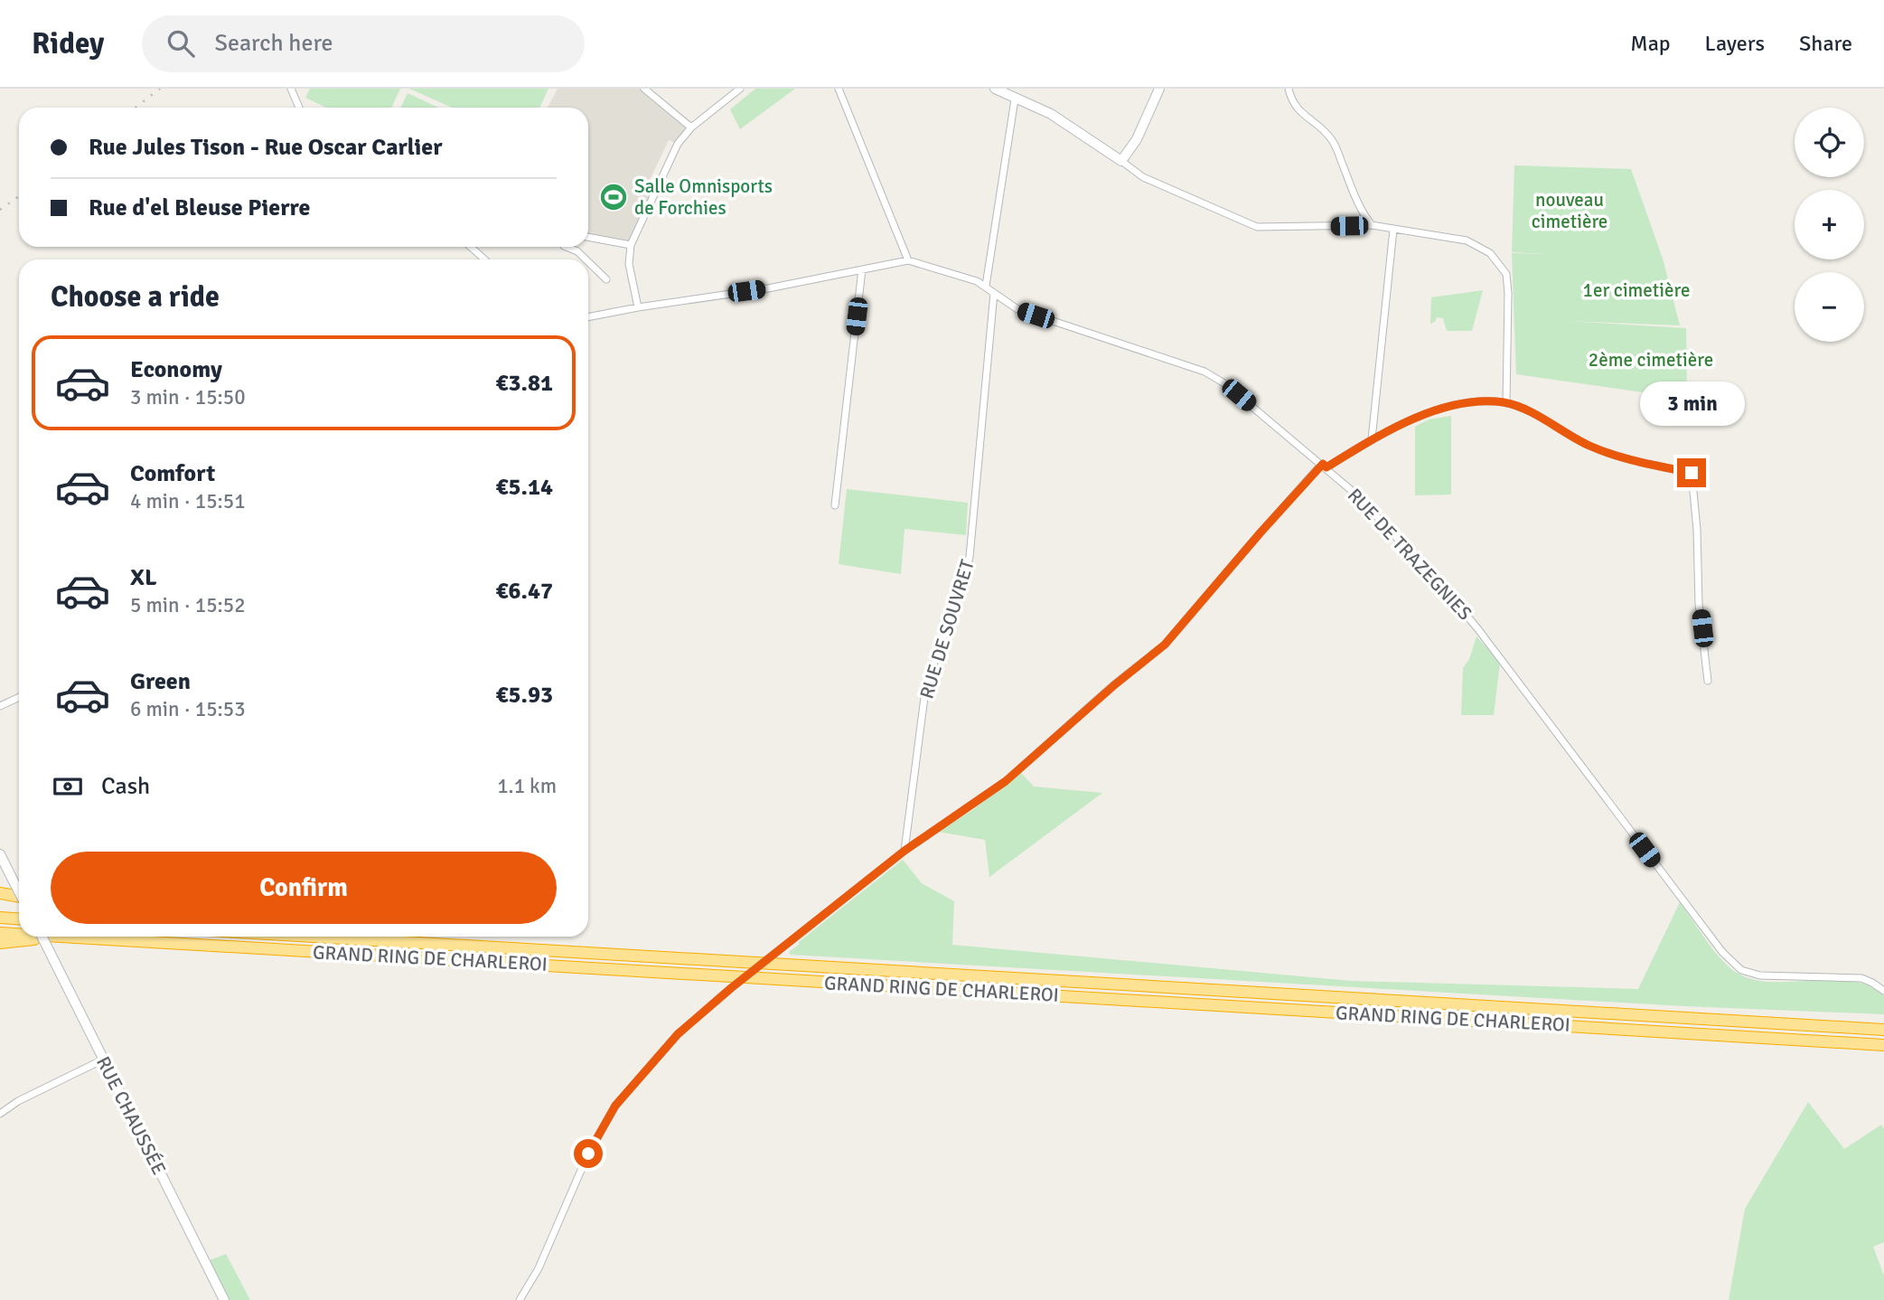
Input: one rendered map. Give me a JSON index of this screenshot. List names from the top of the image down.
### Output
{
  "streets": {
    "highway": ["GRAND RING DE CHARLEROI"],
    "main road": ["RUE CHAUSSÉE"],
    "street": ["RUE DE TRAZEGNIES", "RUE DE SOUVRET"]
  },
  "crossings": [
    ["RUE DE TRAZEGNIES", "RUE DE SOUVRET"]
  ],
  "parks": ["nouveau cimetière", "1er cimetière", "2ème cimetière"],
  "places": {
    "sports": ["Salle Omnisports de Forchies"]
  },
  "page": {
    "header": "Ridey",
    "search": "Search here",
    "nav": ["Map", "Layers", "Share"],
    "map_buttons": ["+", "−"],
    "banner": ["Rue Jules Tison - Rue Oscar Carlier", "Rue d'el Bleuse Pierre"],
    "heading": "Choose a ride",
    "list": [
      {
        "name": "Economy",
        "note": "3 min · 15:50",
        "value": "€3.81"
      },
      {
        "name": "Comfort",
        "note": "4 min · 15:51",
        "value": "€5.14"
      },
      {
        "name": "XL",
        "note": "5 min · 15:52",
        "value": "€6.47"
      },
      {
        "name": "Green",
        "note": "6 min · 15:53",
        "value": "€5.93"
      }
    ],
    "bubble": "3 min",
    "pay": ["Cash", "1.1 km"],
    "buttons": "Confirm"
  }
}
